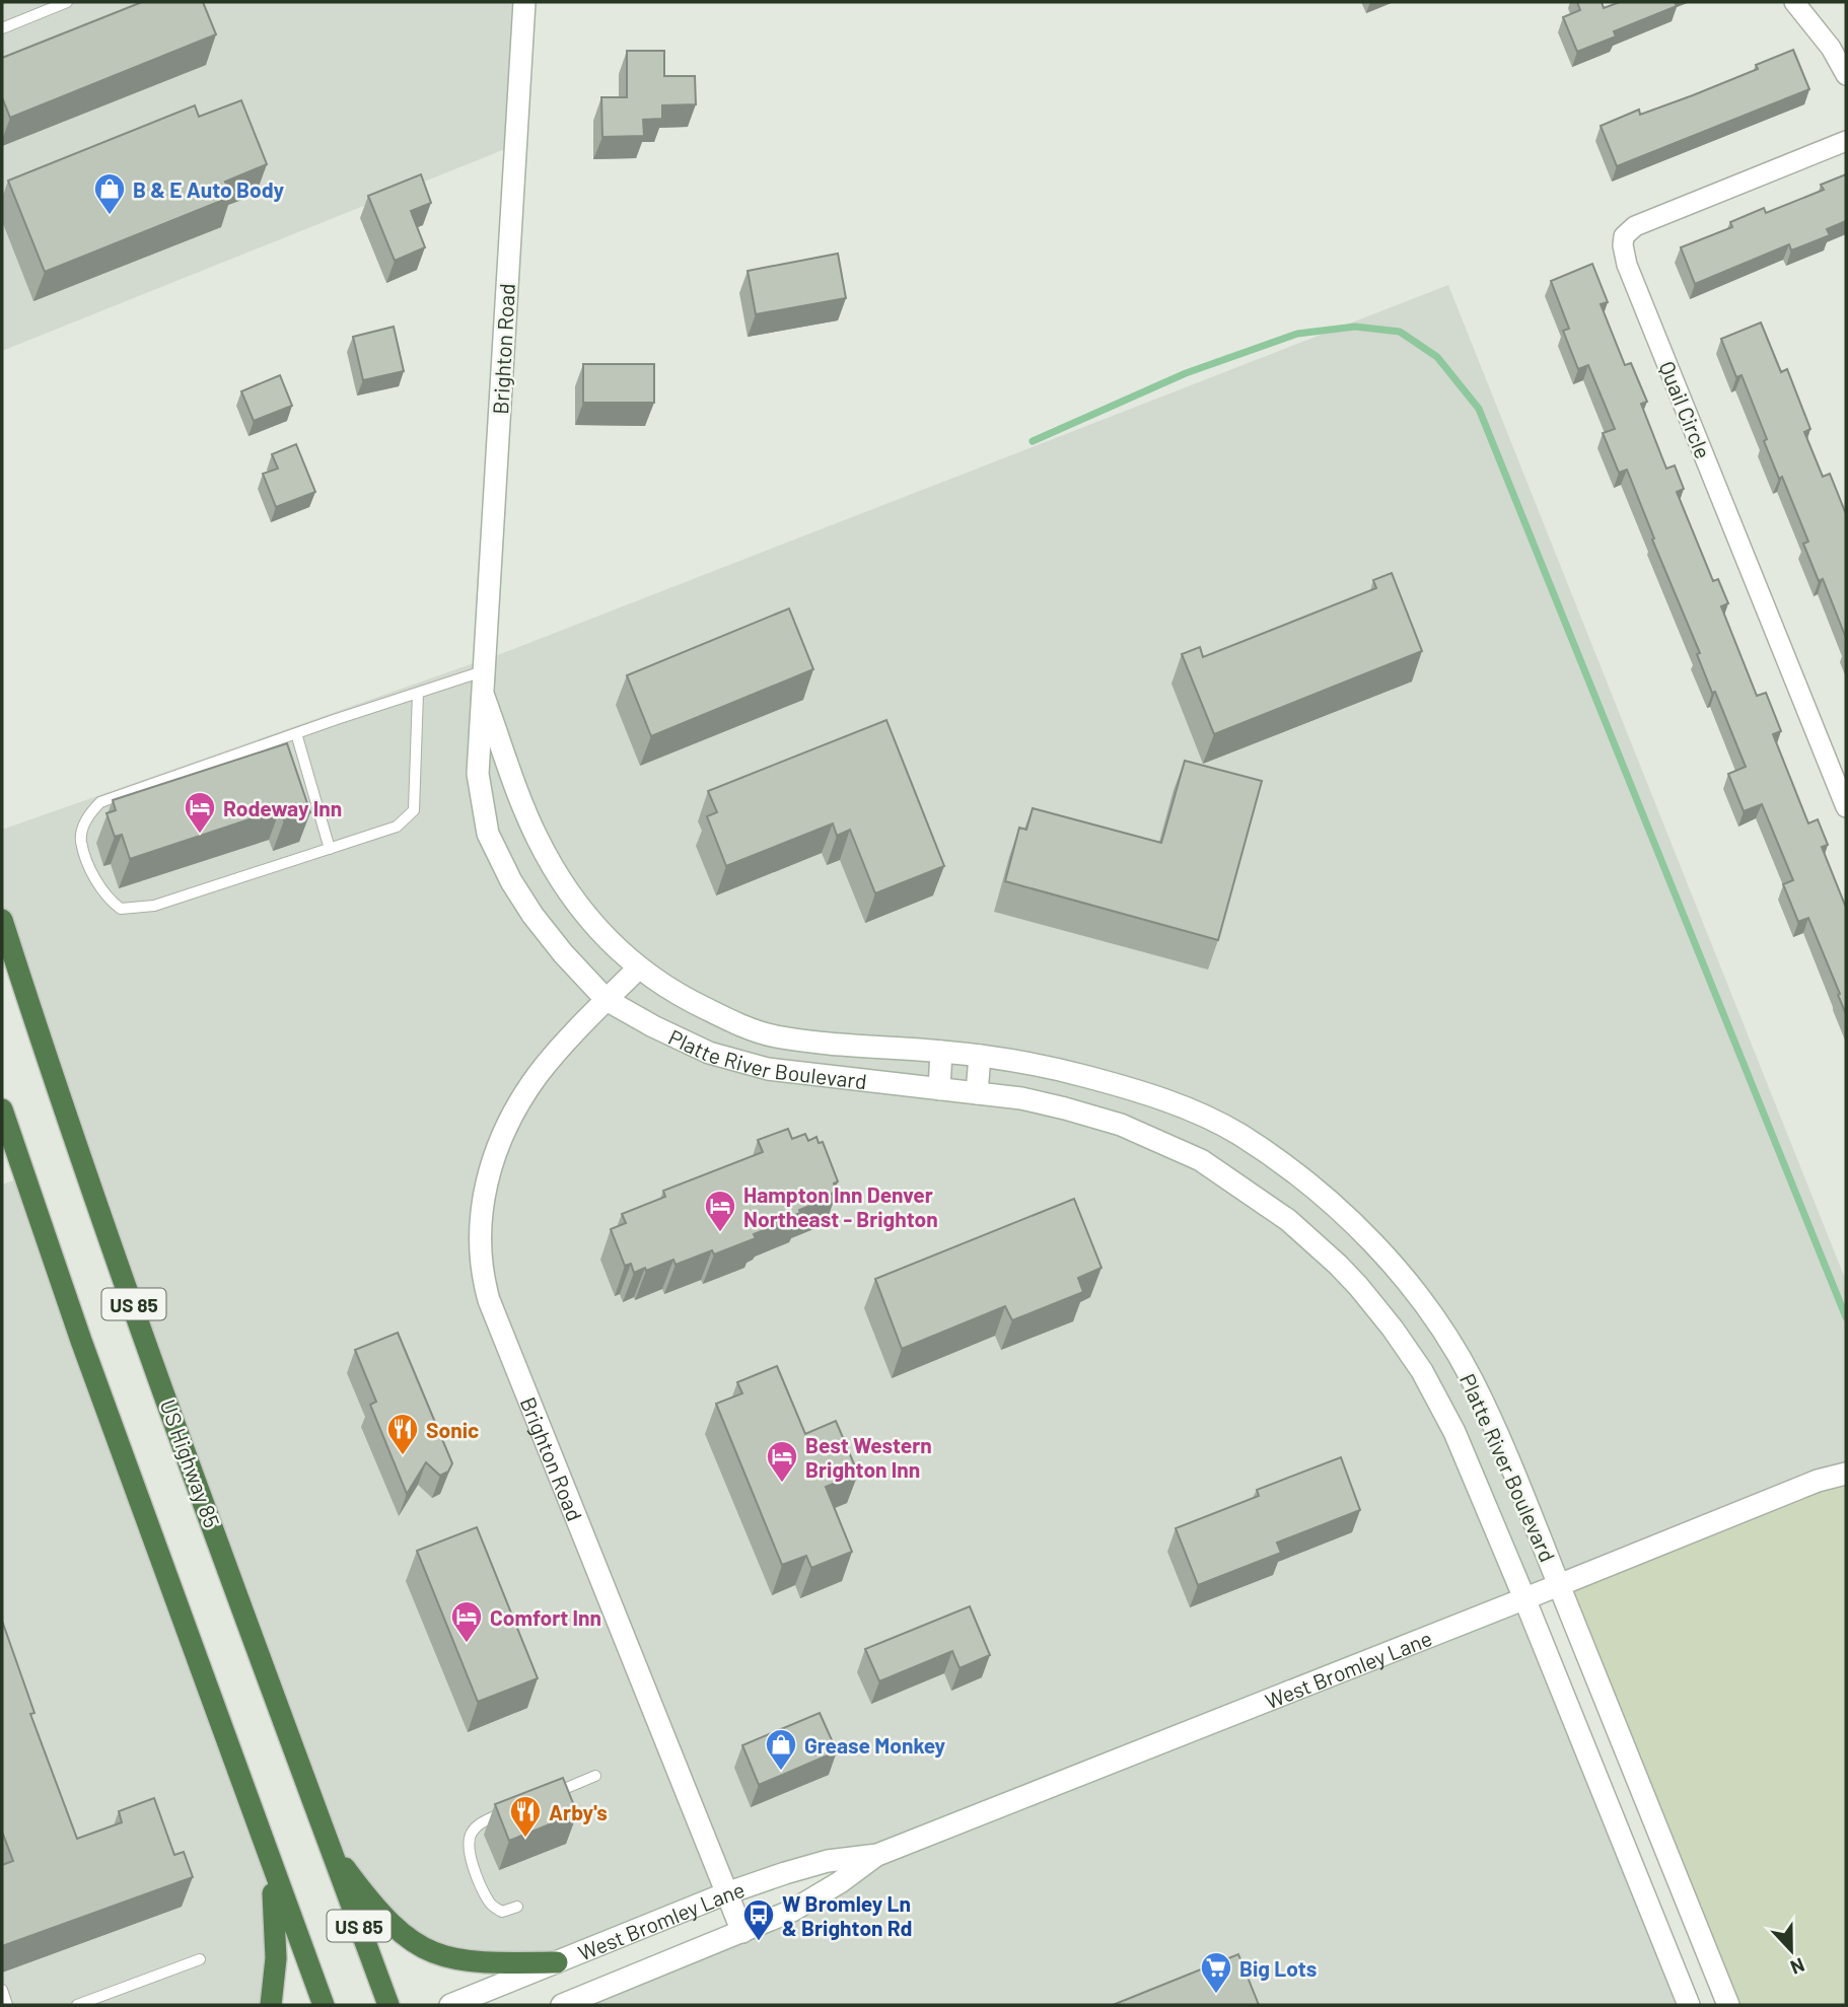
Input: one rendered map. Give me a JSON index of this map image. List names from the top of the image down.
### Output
{
  "streets": {
    "highway": ["US 85", "US Highway 85"],
    "main road": ["Brighton Road", "Platte River Boulevard", "West Bromley Lane"],
    "street": ["Quail Circle"]
  },
  "crossings": [
    ["Brighton Road", "Platte River Boulevard"],
    ["Brighton Road", "West Bromley Lane"],
    ["Platte River Boulevard", "West Bromley Lane"]
  ],
  "places": {
    "shop": ["B & E Auto Body", "Grease Monkey"],
    "hotel": [
      "Rodeway Inn",
      "Hampton Inn Denver Northeast - Brighton",
      "Best Western Brighton Inn",
      "Comfort Inn"
    ],
    "restaurant": ["Sonic", "Arby's"],
    "bus stop": ["W Bromley Ln & Brighton Rd"],
    "supermarket": ["Big Lots"]
  },
  "north": "bottom"
}
